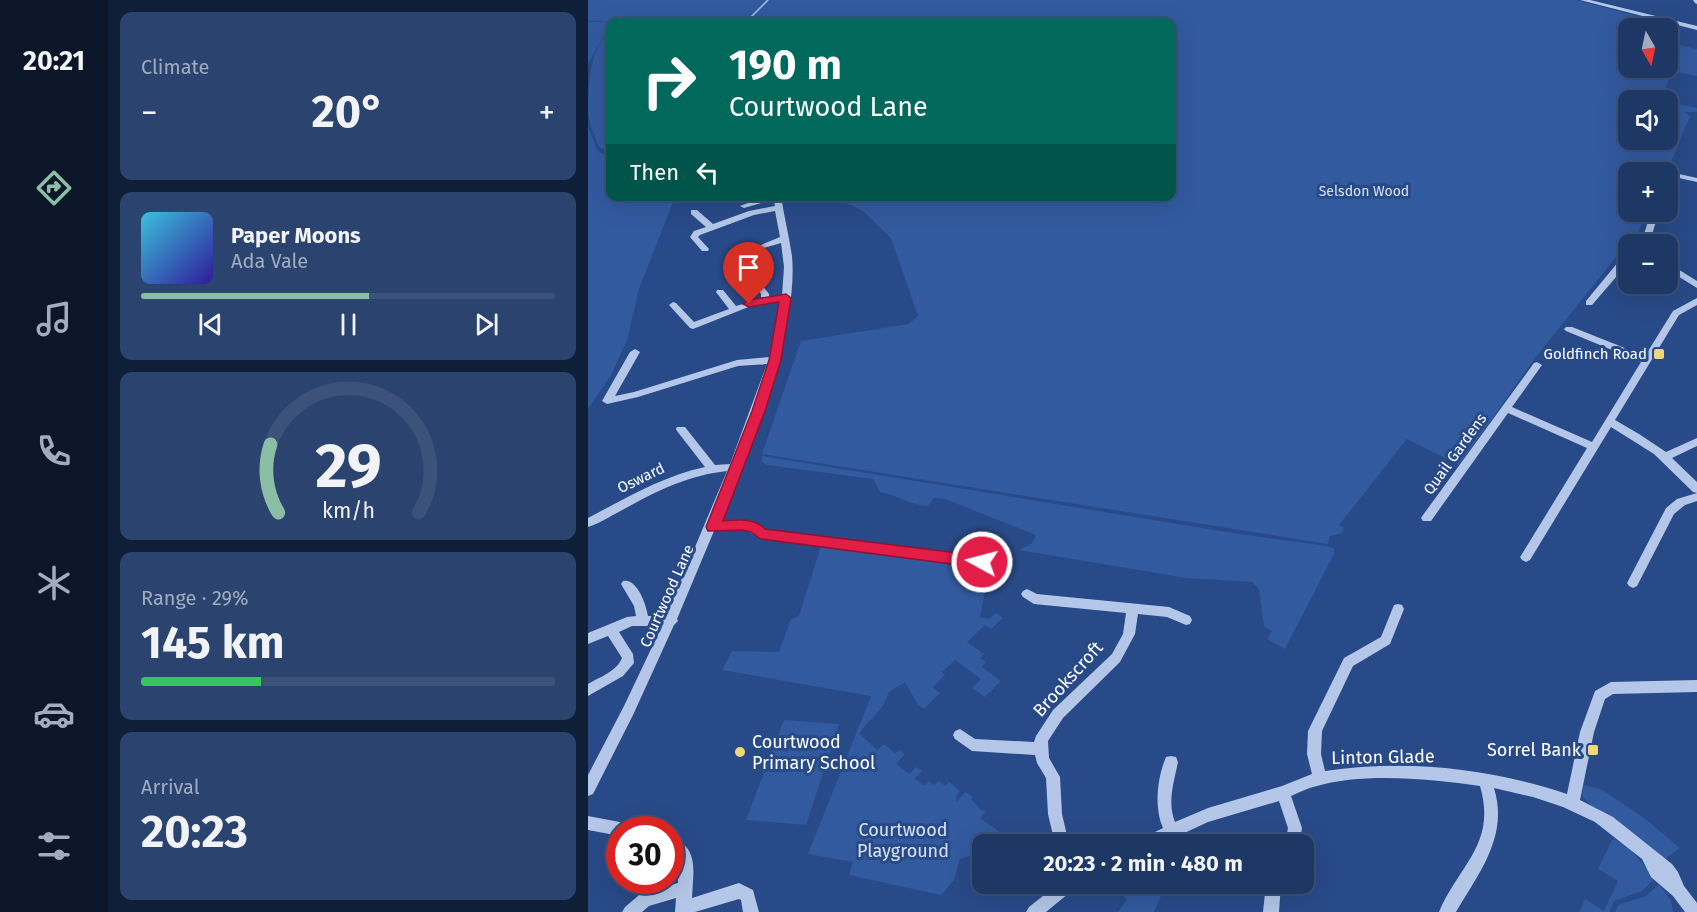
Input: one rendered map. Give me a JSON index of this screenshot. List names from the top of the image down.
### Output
{
  "streets": {
    "street": [
      "Quail Gardens",
      "Osward",
      "Courtwood Lane",
      "Brookscroft",
      "Linton Glade"
    ]
  },
  "crossings": [
    ["Osward", "Courtwood Lane"]
  ],
  "parks": ["Selsdon Wood", "Courtwood Playground"],
  "places": {
    "transit": ["Goldfinch Road", "Sorrel Bank"],
    "other": ["Courtwood Primary School"]
  },
  "north": "bottom",
  "page": {
    "tabs": "20:21",
    "tile": [
      "Climate",
      ["Range · 29%", "145 km"],
      ["Arrival", "20:23"]
    ],
    "map_buttons": ["+", "−"],
    "turn": ["190 m", "Courtwood Lane"],
    "heat": ["−", "20°", "+"],
    "then": "Then",
    "song": ["Paper Moons", "Ada Vale"],
    "limit": "30",
    "trip": "20:23 · 2 min · 480 m",
    "gauge": ["29", "km/h"]
  }
}
